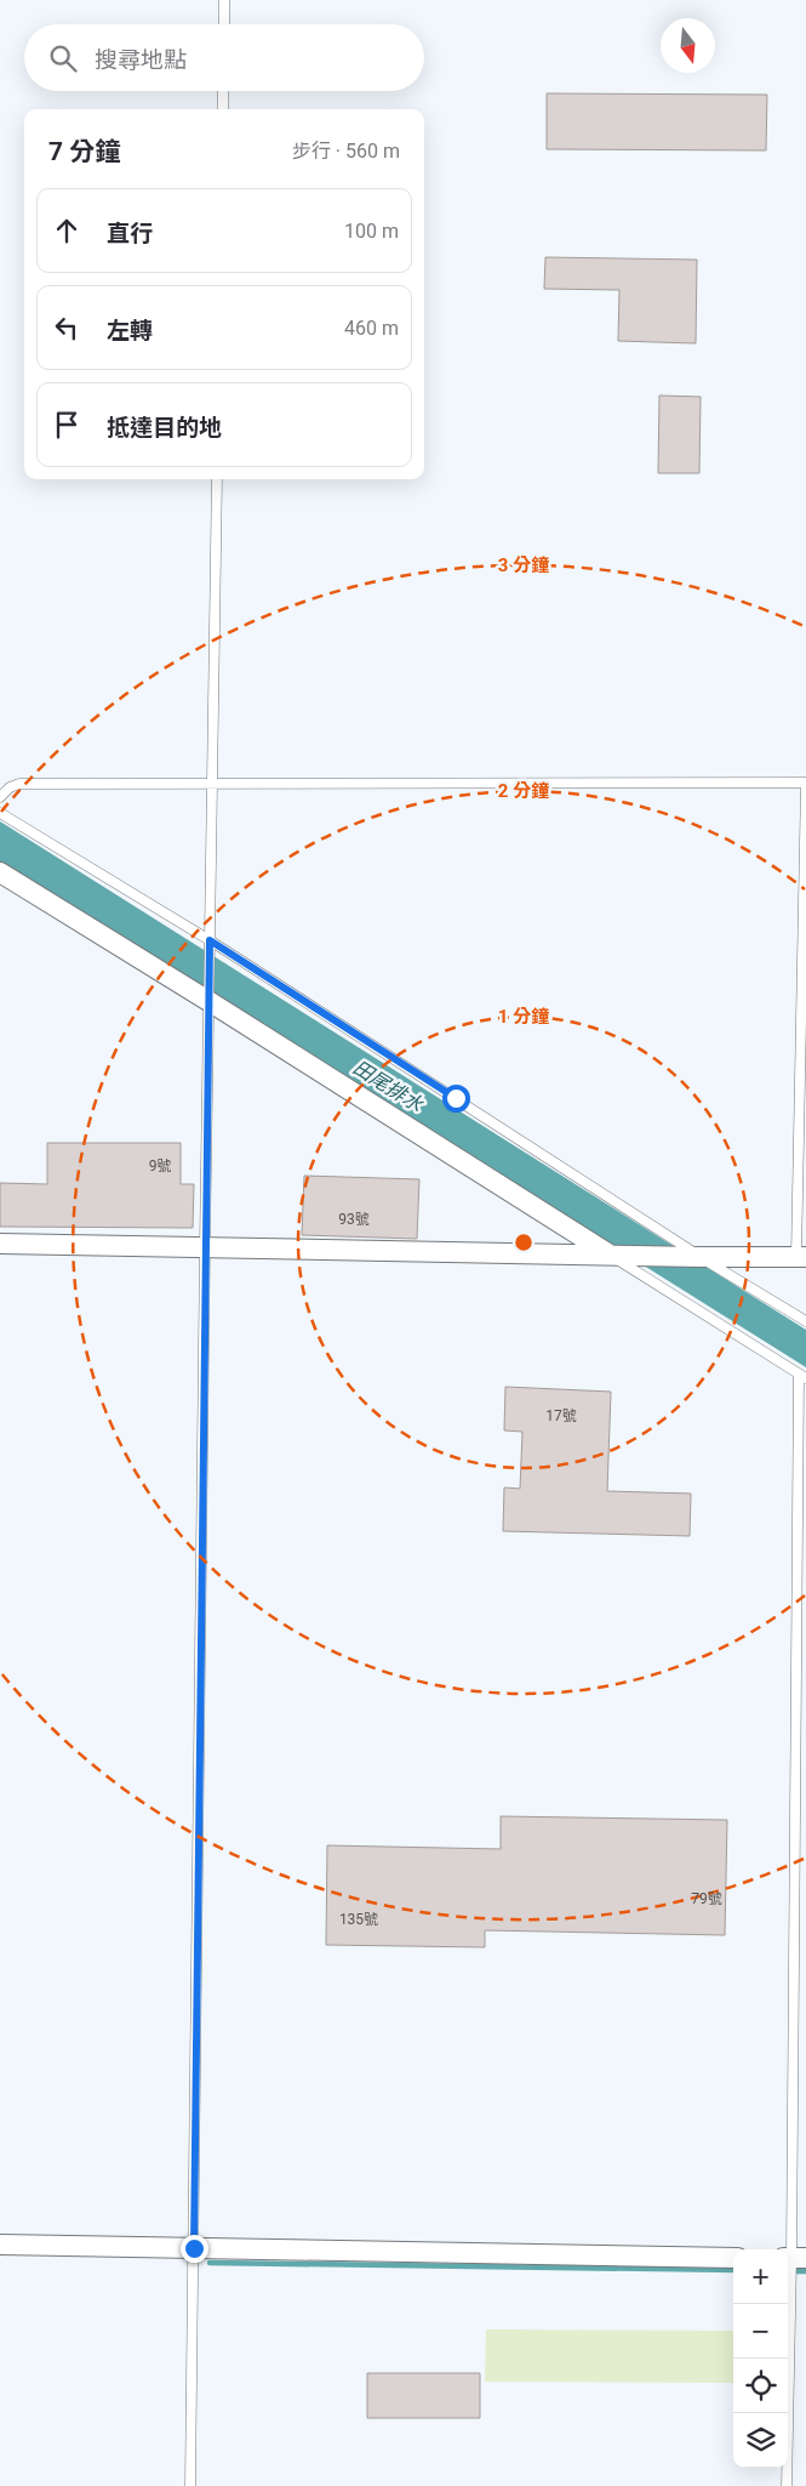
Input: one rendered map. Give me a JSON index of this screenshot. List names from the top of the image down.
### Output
{
  "water": ["田尾排水"],
  "house_numbers": [
    "9號",
    "93號",
    "17號",
    "79號",
    "135號"
  ],
  "north": "bottom",
  "page": {
    "search": "搜尋地點",
    "heading": ["7 分鐘", "步行 · 560 m"],
    "list": [
      ["直行", "100 m"],
      ["左轉", "460 m"],
      "抵達目的地"
    ],
    "map_buttons": ["+", "−"]
  },
  "rings": ["3 分鐘", "2 分鐘", "1 分鐘"]
}
